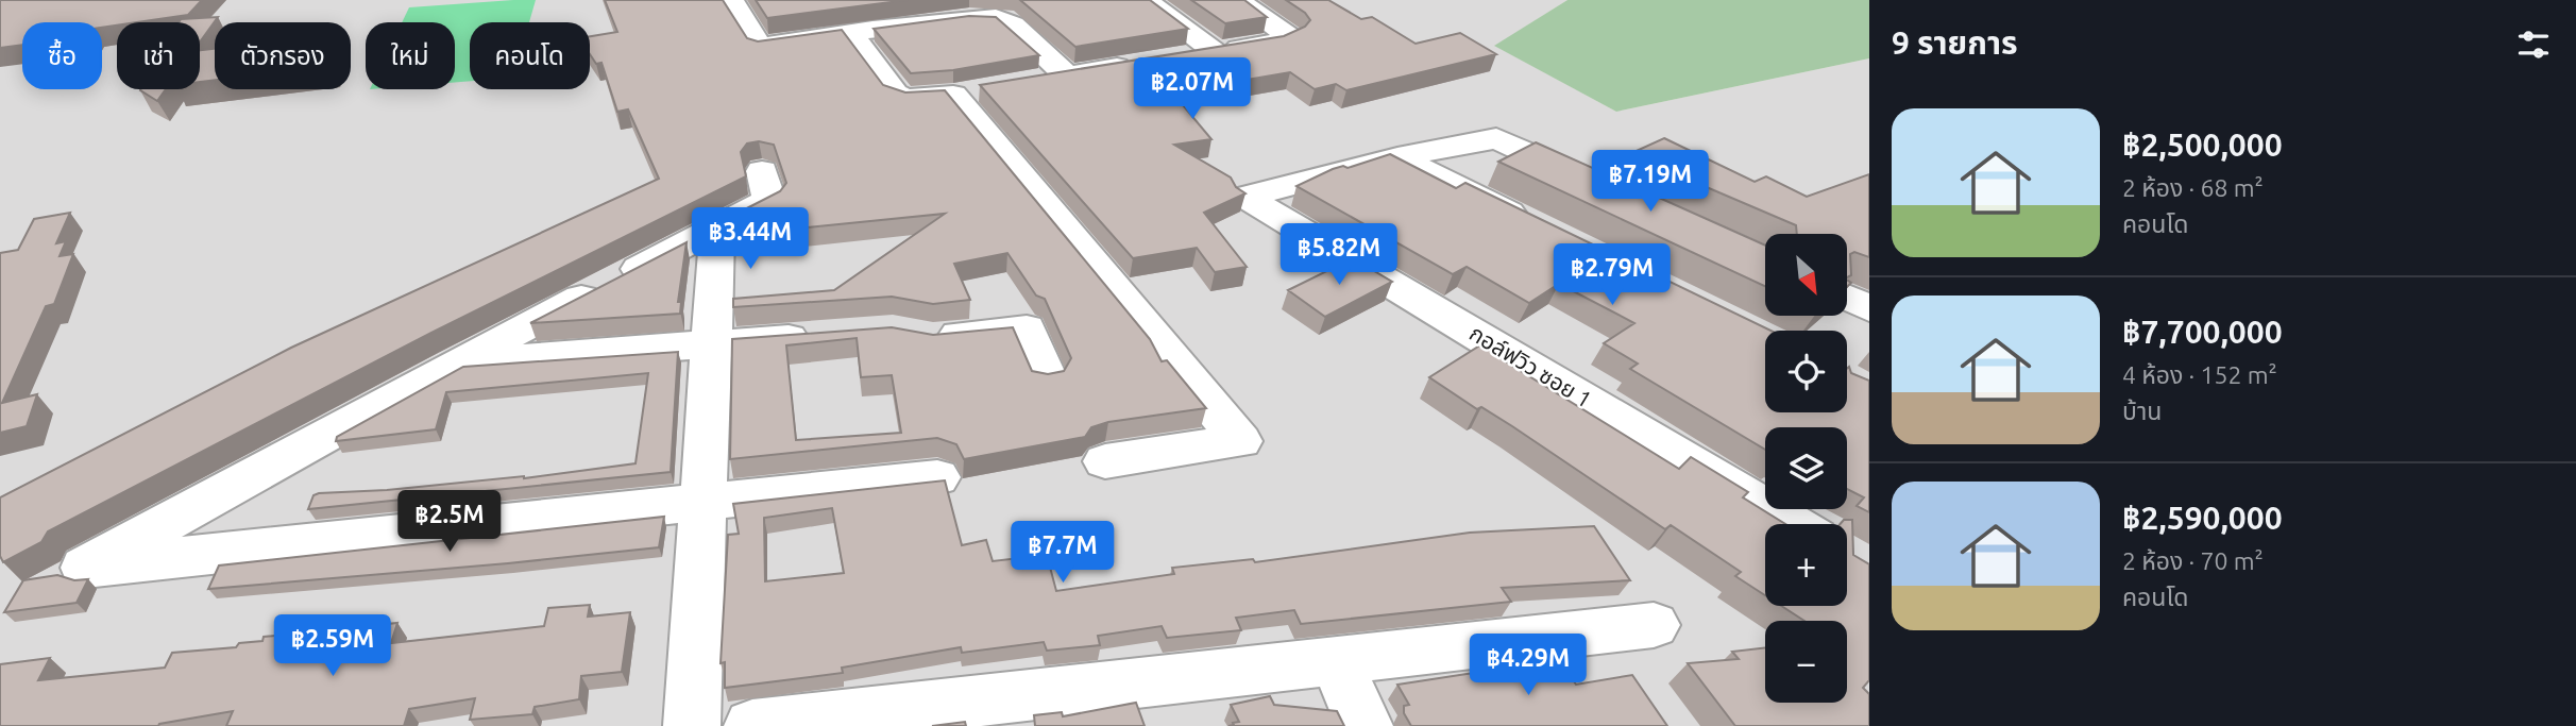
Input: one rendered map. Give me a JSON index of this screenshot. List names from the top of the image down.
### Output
{
  "streets": {
    "street": ["กอล์ฟวิว ซอย 1"]
  },
  "north": "bottom right",
  "page": {
    "heading": "9 รายการ",
    "chip": [
      "ซื้อ",
      "เช่า",
      "ตัวกรอง",
      "ใหม่",
      "คอนโด"
    ],
    "price": [
      "฿2.07M",
      "฿7.19M",
      "฿3.44M",
      "฿5.82M",
      "฿2.79M",
      "฿2.5M",
      "฿7.7M",
      "฿2.59M",
      "฿4.29M"
    ],
    "list": [
      {
        "name": "฿2,500,000",
        "note": "2 ห้อง · 68 m² · คอนโด"
      },
      {
        "name": "฿7,700,000",
        "note": "4 ห้อง · 152 m² · บ้าน"
      },
      {
        "name": "฿2,590,000",
        "note": "2 ห้อง · 70 m² · คอนโด"
      }
    ],
    "map_buttons": ["+", "−"]
  }
}
